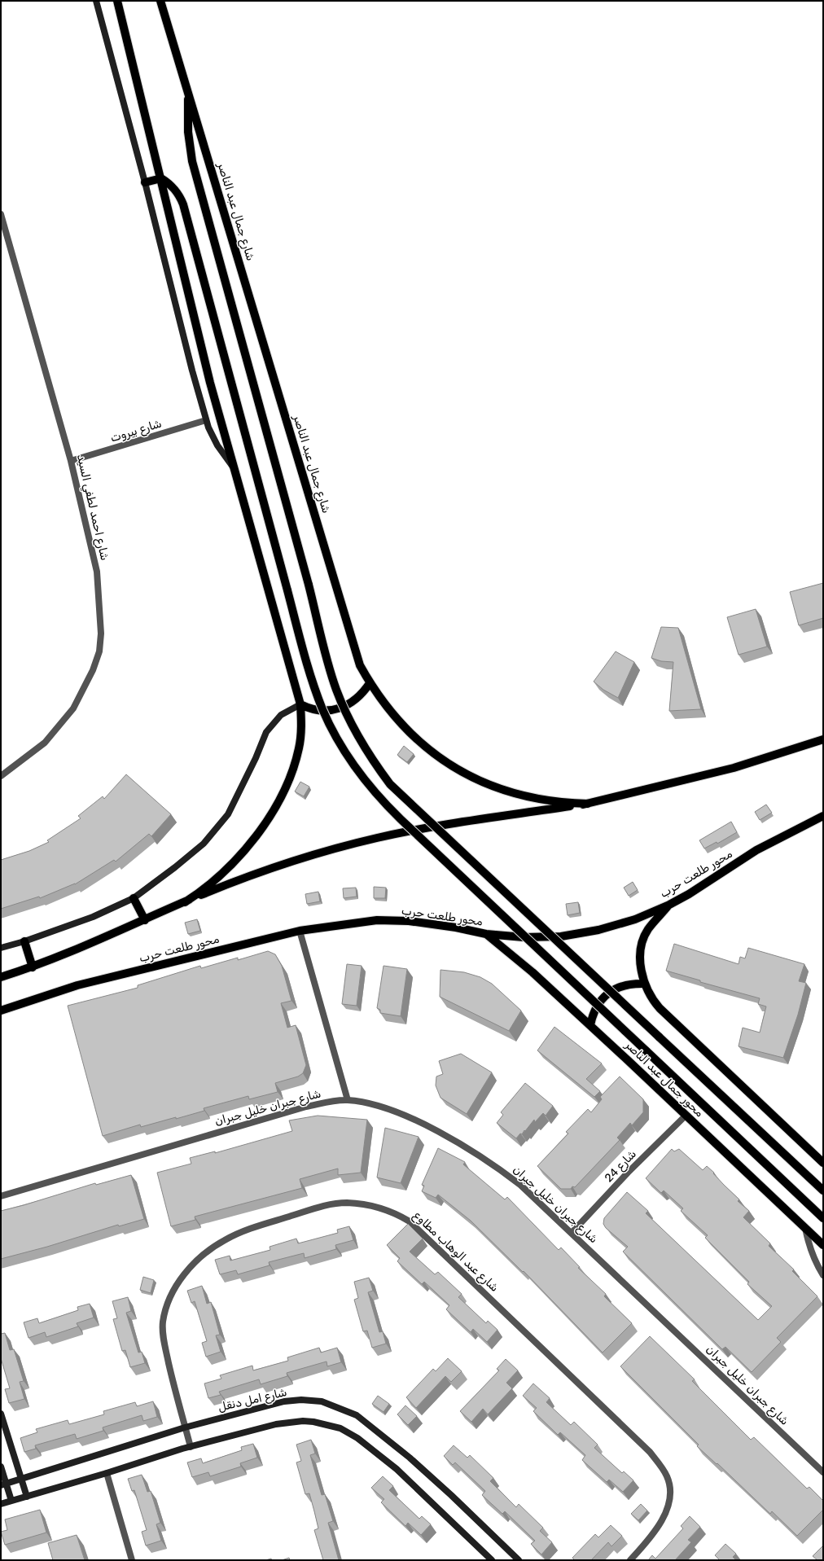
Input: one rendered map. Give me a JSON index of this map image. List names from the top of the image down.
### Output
{
  "streets": {
    "main road": ["شارع جمال عبد الناصر", "محور طلعت حرب", "محور جمال عبد الناصر"],
    "street": [
      "شارع بيروت",
      "شارع احمد لطفي السيد",
      "شارع جبران خليل جبران",
      "شارع 24",
      "شارع عبد الوهاب مطاوع",
      "شارع امل دنقل"
    ]
  },
  "crossings": [
    ["شارع بيروت", "شارع احمد لطفي السيد"],
    ["محور طلعت حرب", "محور جمال عبد الناصر"],
    ["محور جمال عبد الناصر", "شارع 24"],
    ["شارع جبران خليل جبران", "شارع 24"],
    ["شارع عبد الوهاب مطاوع", "شارع امل دنقل"]
  ]
}
